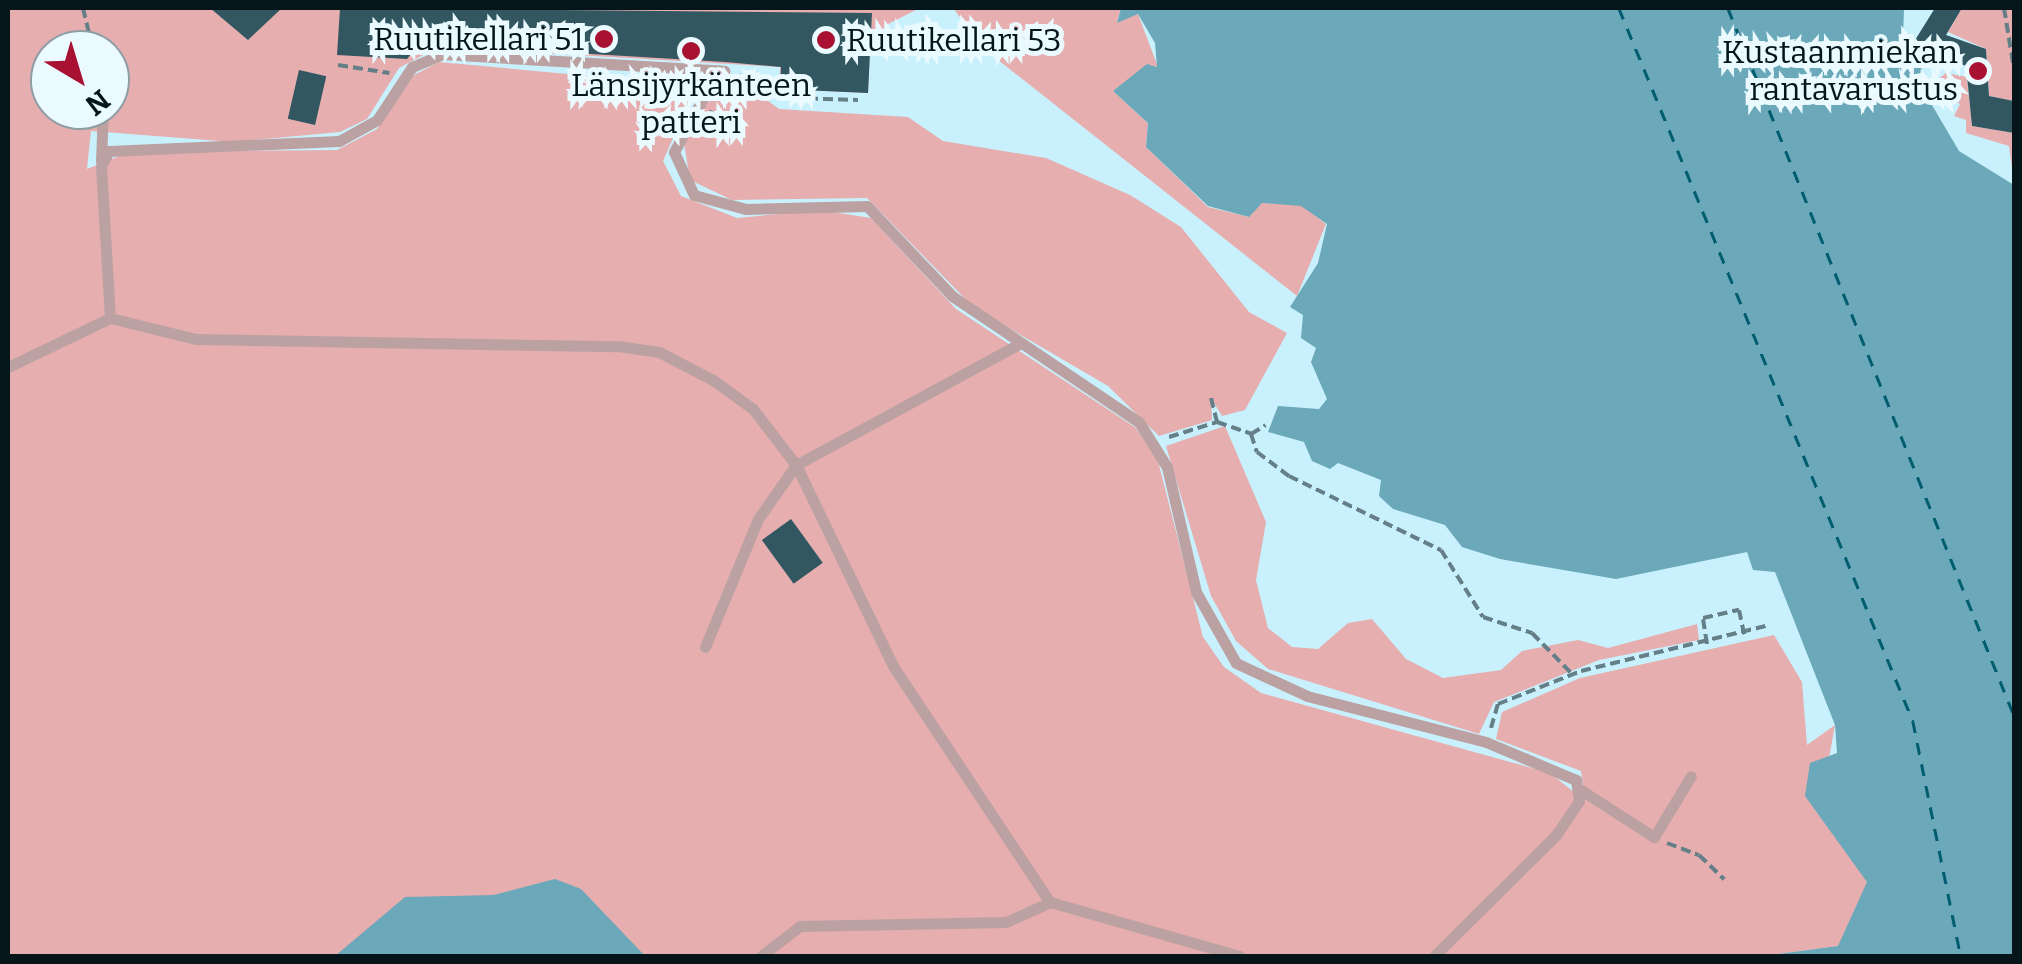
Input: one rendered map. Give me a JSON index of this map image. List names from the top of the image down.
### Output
{
  "places": [
    "Ruutikellari 51",
    "Ruutikellari 53",
    "Länsijyrkänteen patteri",
    "Kustaanmiekan rantavarustus"
  ],
  "north": "bottom right"
}
